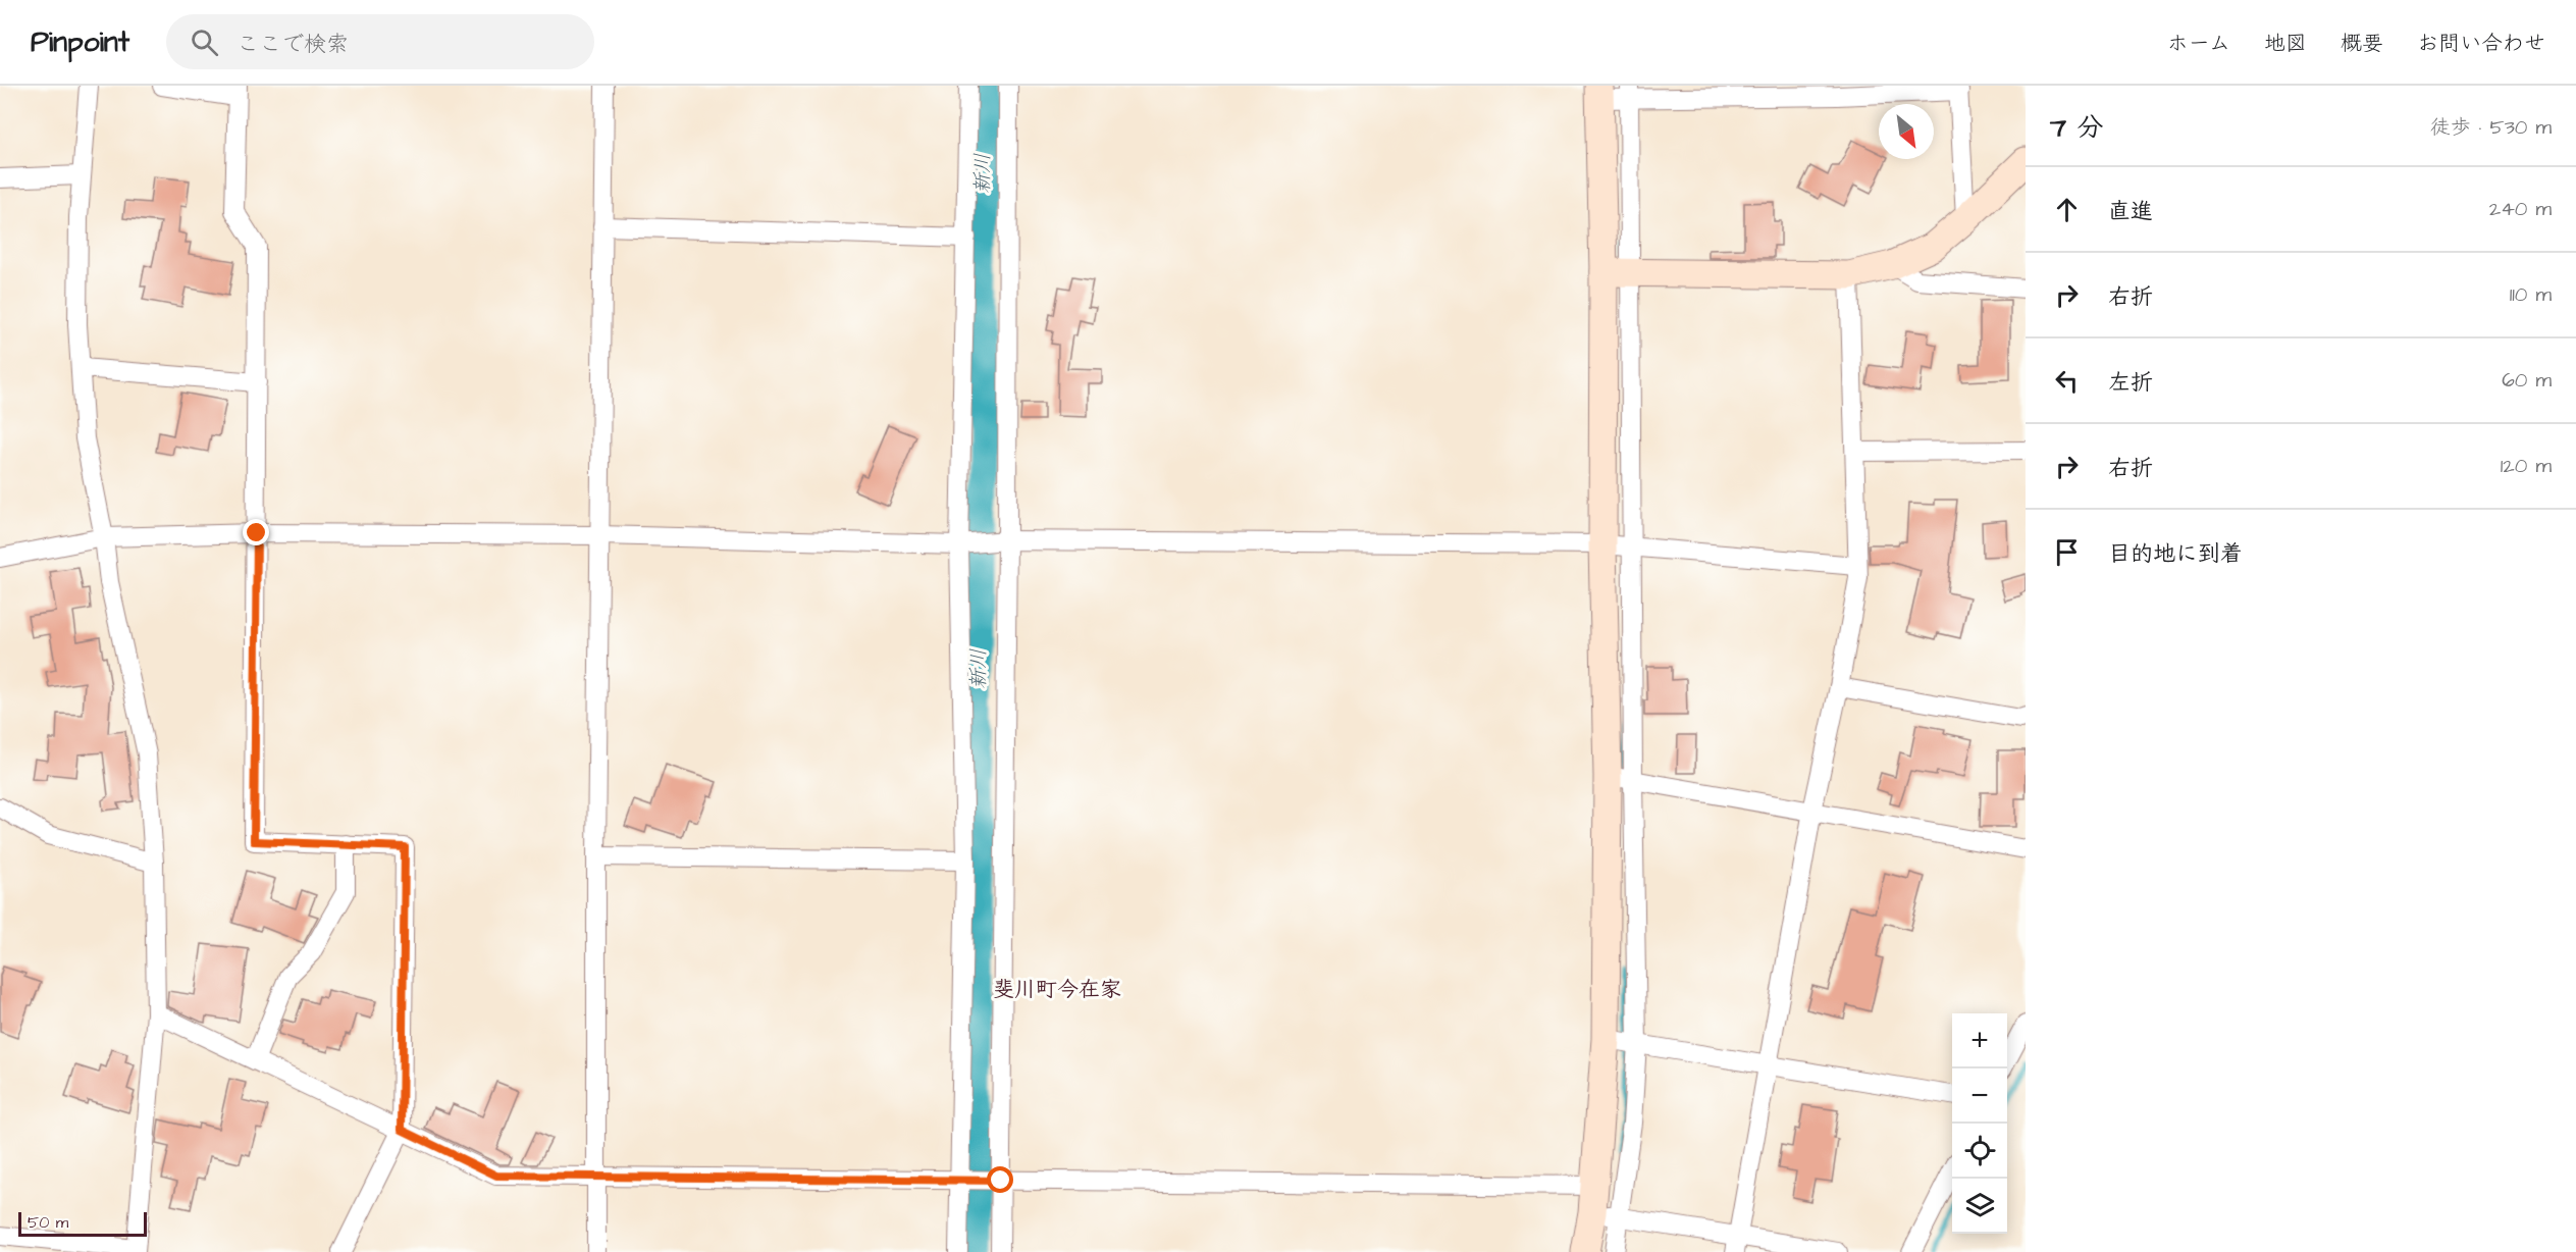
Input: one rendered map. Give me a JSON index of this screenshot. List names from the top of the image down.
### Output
{
  "districts": ["斐川町今在家"],
  "water": ["新川"],
  "scale_bar": "50 m",
  "north": "bottom right",
  "page": {
    "header": "Pinpoint",
    "search": "ここで検索",
    "nav": [
      "ホーム",
      "地図",
      "概要",
      "お問い合わせ"
    ],
    "heading": ["7 分", "徒歩 · 530 m"],
    "list": [
      ["直進", "240 m"],
      ["右折", "110 m"],
      ["左折", "60 m"],
      ["右折", "120 m"],
      "目的地に到着"
    ],
    "map_buttons": ["+", "−"],
    "scale": "50 m"
  }
}
